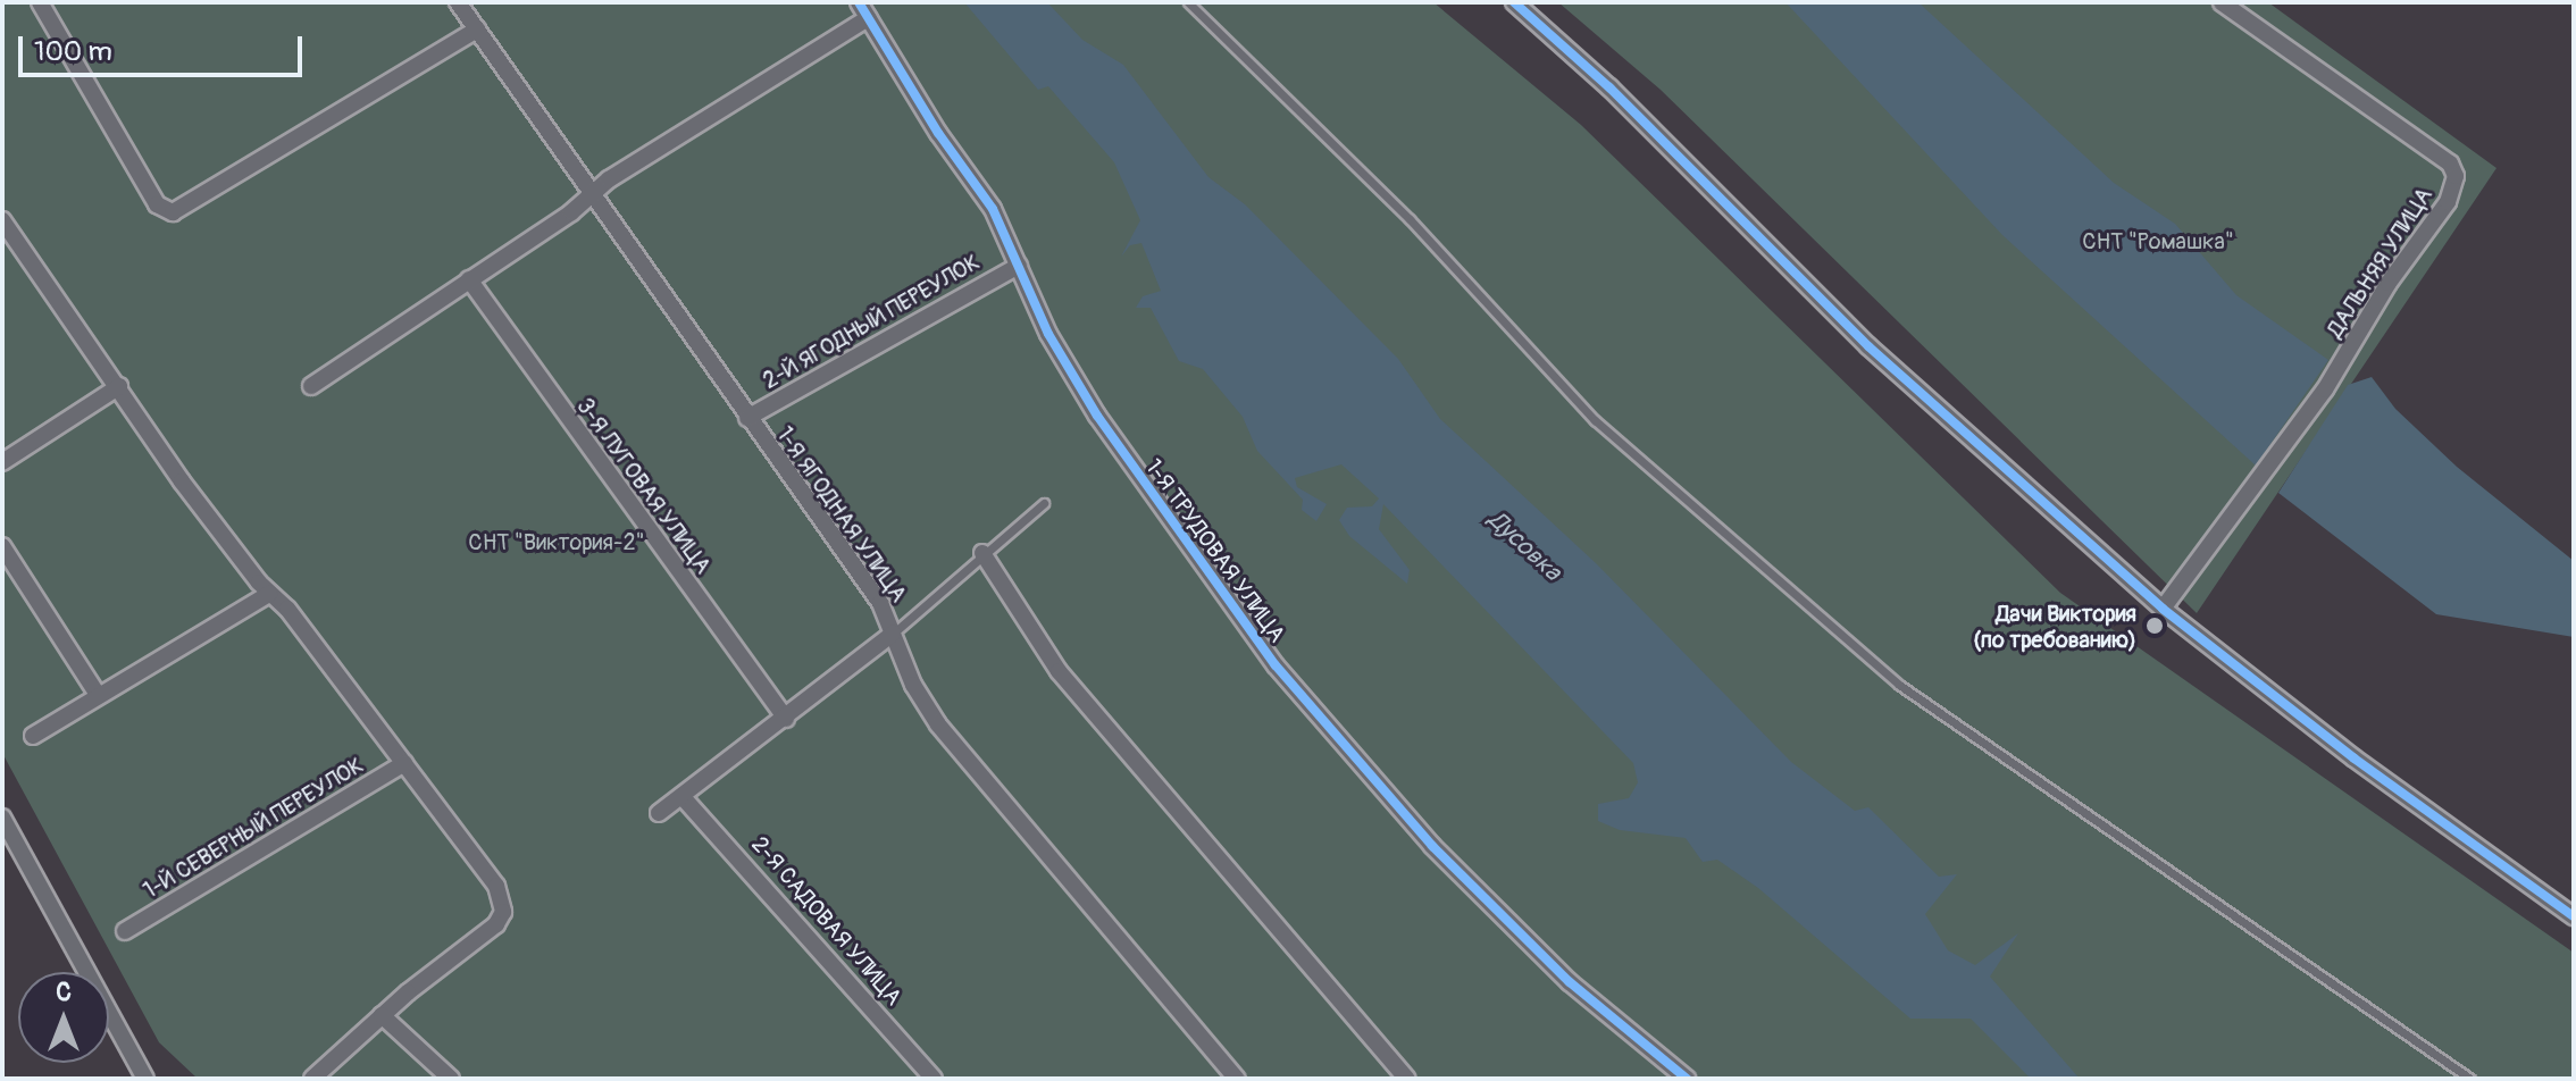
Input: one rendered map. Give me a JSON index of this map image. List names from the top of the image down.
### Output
{
  "streets": {
    "street": [
      "ДАЛЬНЯЯ УЛИЦА",
      "2-Й ЯГОДНЫЙ ПЕРЕУЛОК",
      "3-Я ЛУГОВАЯ УЛИЦА",
      "1-Я ЯГОДНАЯ УЛИЦА",
      "1-Я ТРУДОВАЯ УЛИЦА",
      "1-Й СЕВЕРНЫЙ ПЕРЕУЛОК",
      "2-Я САДОВАЯ УЛИЦА"
    ]
  },
  "crossings": [
    ["2-Й ЯГОДНЫЙ ПЕРЕУЛОК", "1-Я ЯГОДНАЯ УЛИЦА"],
    ["2-Й ЯГОДНЫЙ ПЕРЕУЛОК", "1-Я ТРУДОВАЯ УЛИЦА"]
  ],
  "water": ["Дусовка"],
  "parks": ["СНТ \"Ромашка\"", "СНТ \"Виктория-2\""],
  "places": ["Дачи Виктория (по требованию)"],
  "scale_bar": "100 m",
  "north": "top"
}
